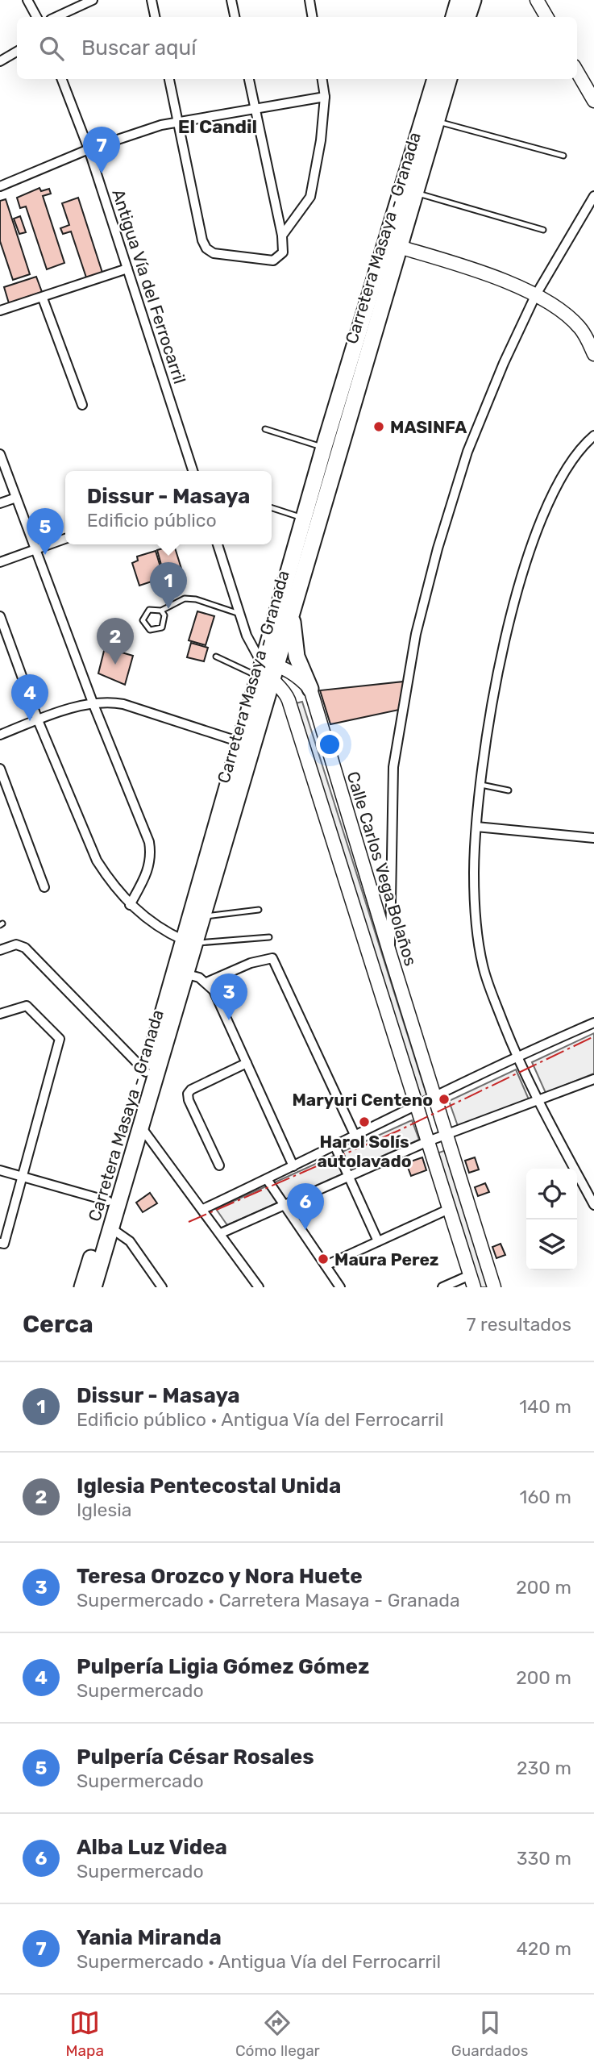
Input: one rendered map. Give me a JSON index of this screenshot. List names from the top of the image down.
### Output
{
  "streets": {
    "highway": ["Carretera Masaya - Granada"],
    "street": ["Antigua Vía del Ferrocarril", "Calle Carlos Vega Bolaños"]
  },
  "districts": ["El Candil"],
  "places": [
    "MASINFA",
    "Maryuri Centeno",
    "Harol Solís autolavado",
    "Maura Perez"
  ],
  "page": {
    "search": "Buscar aquí",
    "pins": [
      "7",
      "5",
      "1",
      "2",
      "4",
      "3",
      "6"
    ],
    "popup": ["Dissur - Masaya", "Edificio público"],
    "heading": ["Cerca", "7 resultados"],
    "list": [
      {
        "mark": "1",
        "name": "Dissur - Masaya",
        "note": "Edificio público · Antigua Vía del Ferrocarril",
        "value": "140 m"
      },
      {
        "mark": "2",
        "name": "Iglesia Pentecostal Unida",
        "note": "Iglesia",
        "value": "160 m"
      },
      {
        "mark": "3",
        "name": "Teresa Orozco y Nora Huete",
        "note": "Supermercado · Carretera Masaya - Granada",
        "value": "200 m"
      },
      {
        "mark": "4",
        "name": "Pulpería Ligia Gómez Gómez",
        "note": "Supermercado",
        "value": "200 m"
      },
      {
        "mark": "5",
        "name": "Pulpería César Rosales",
        "note": "Supermercado",
        "value": "230 m"
      },
      {
        "mark": "6",
        "name": "Alba Luz Videa",
        "note": "Supermercado",
        "value": "330 m"
      },
      {
        "mark": "7",
        "name": "Yania Miranda",
        "note": "Supermercado · Antigua Vía del Ferrocarril",
        "value": "420 m"
      }
    ],
    "nav": ["Mapa", "Cómo llegar", "Guardados"]
  }
}
